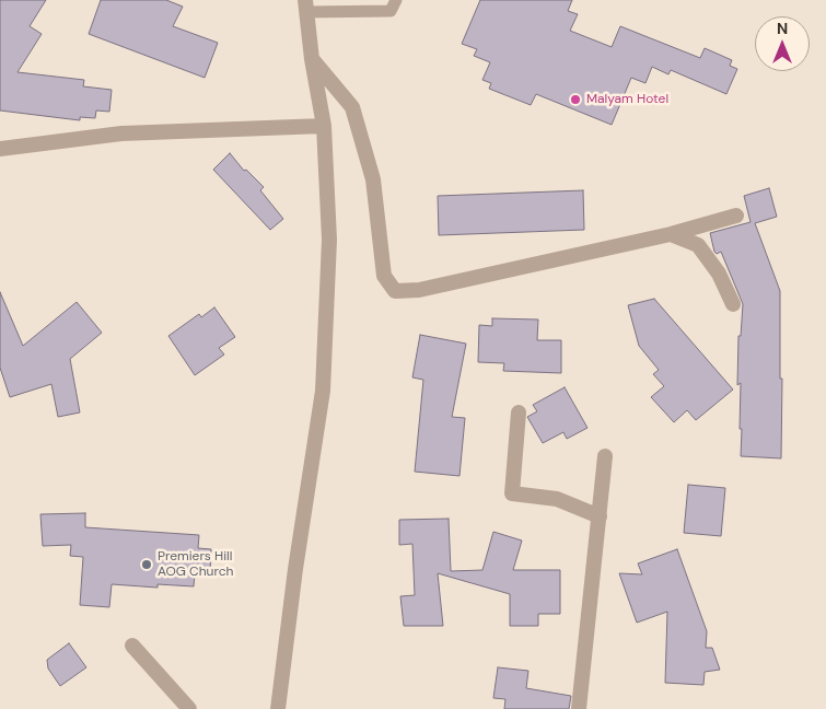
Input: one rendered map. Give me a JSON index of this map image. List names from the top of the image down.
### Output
{
  "places": ["Malyam Hotel", "Premiers Hill AOG Church"],
  "north": "top"
}
